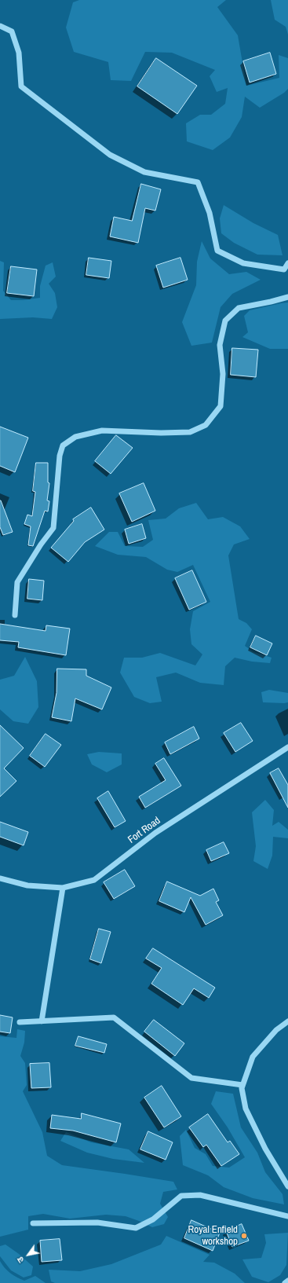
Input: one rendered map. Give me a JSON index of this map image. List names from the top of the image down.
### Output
{
  "streets": {
    "street": ["Fort Road"]
  },
  "places": ["Royal Enfield workshop"],
  "north": "bottom left"
}
